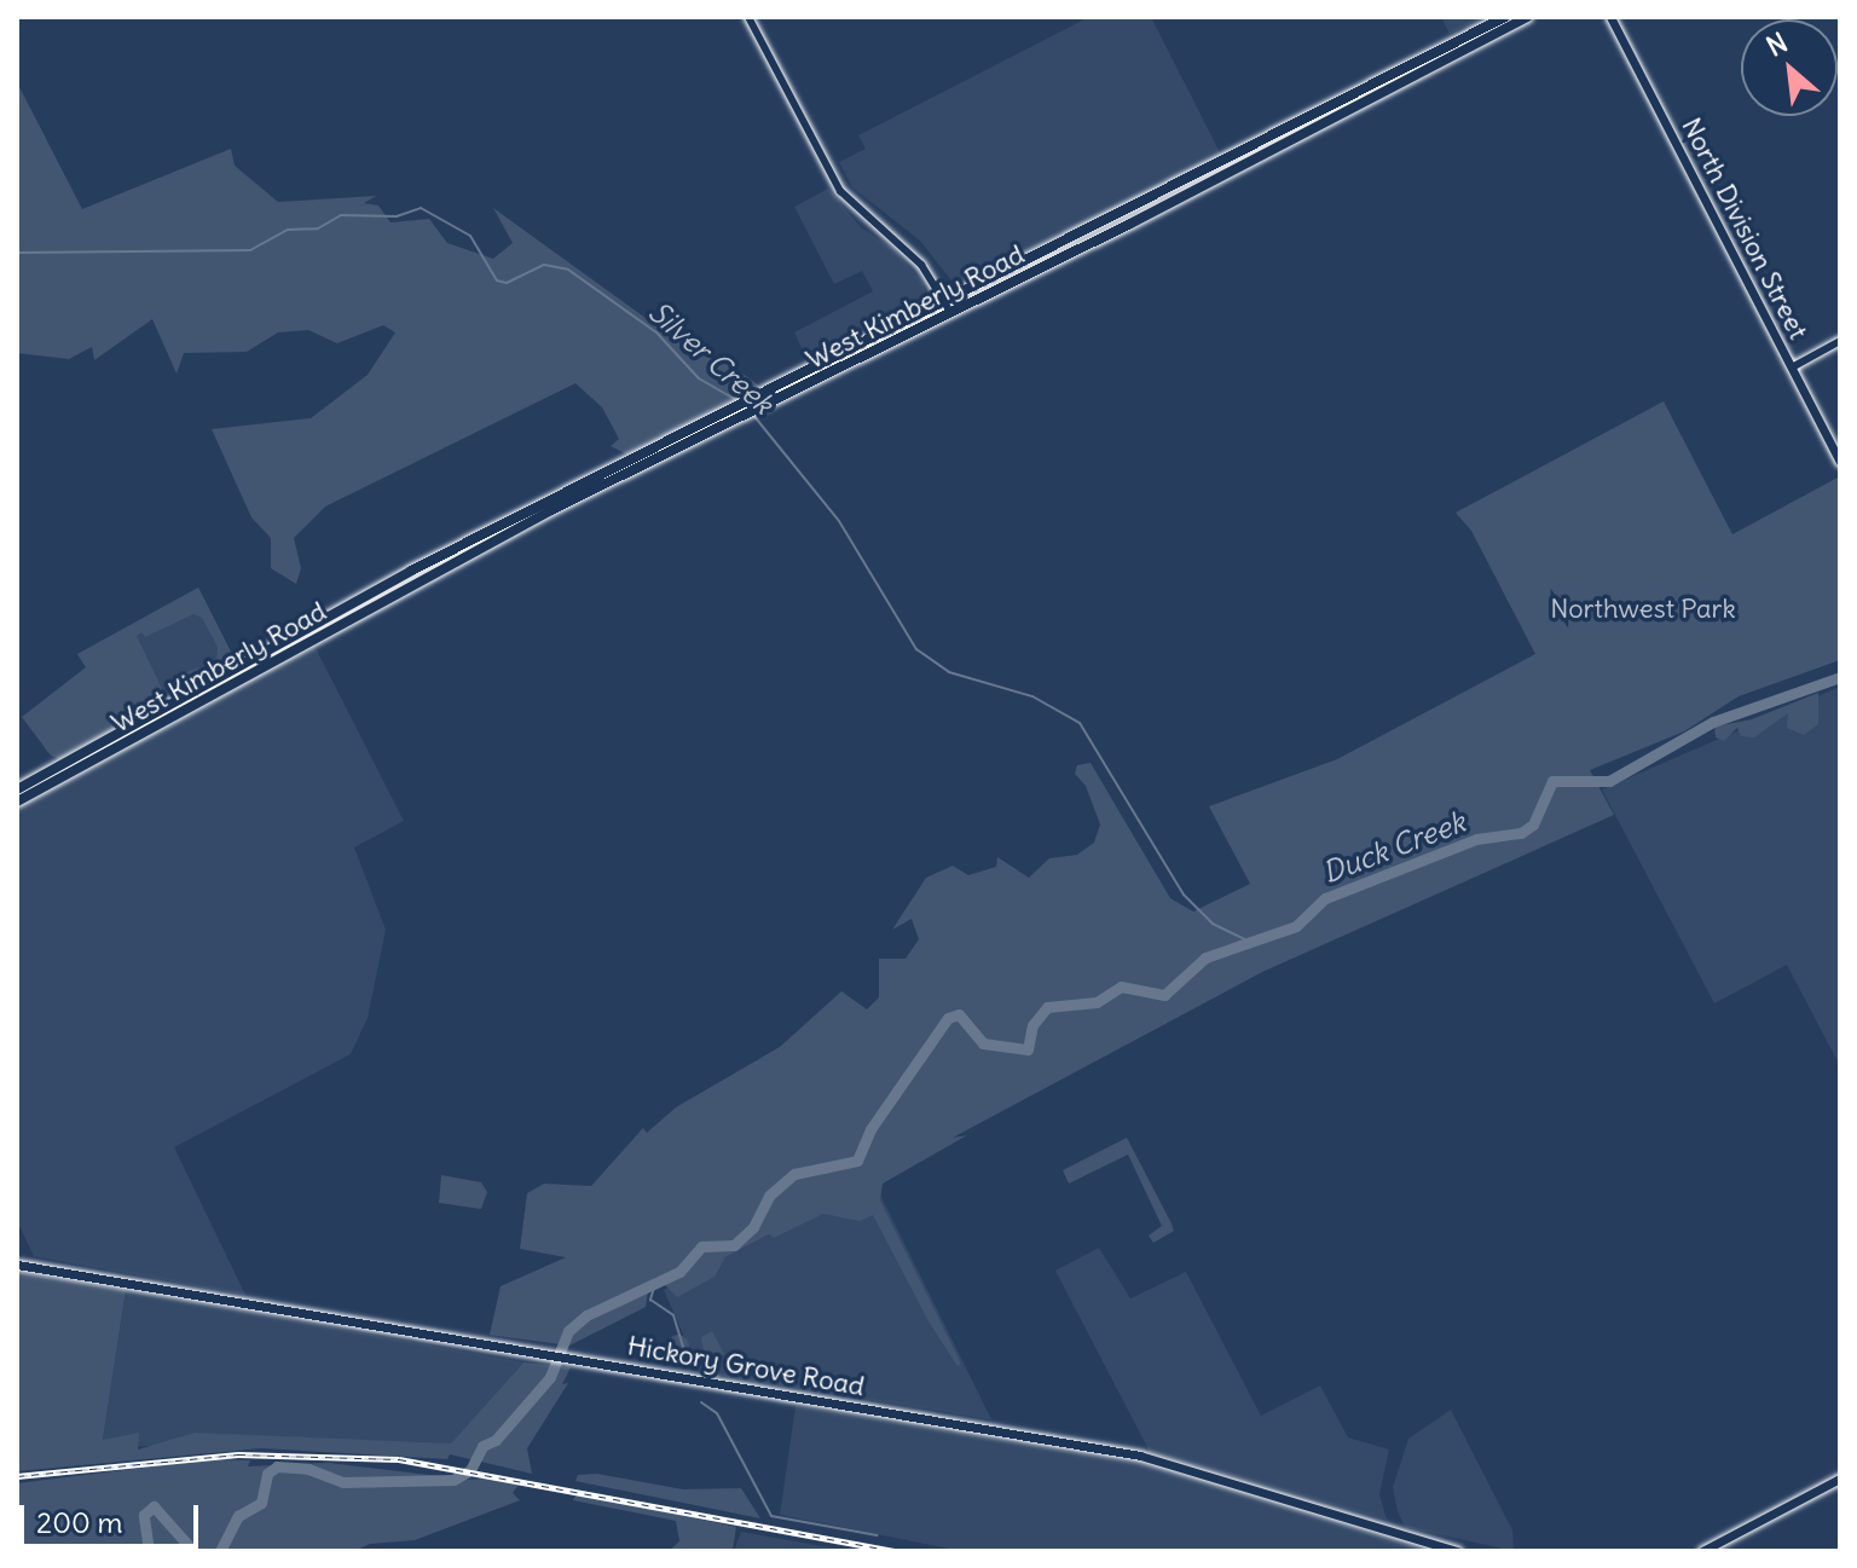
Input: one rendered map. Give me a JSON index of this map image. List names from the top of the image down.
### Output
{
  "streets": {
    "main road": ["North Division Street", "West Kimberly Road", "Hickory Grove Road"]
  },
  "water": ["Silver Creek", "Duck Creek"],
  "parks": ["Northwest Park"],
  "scale_bar": "200 m",
  "north": "top left"
}
